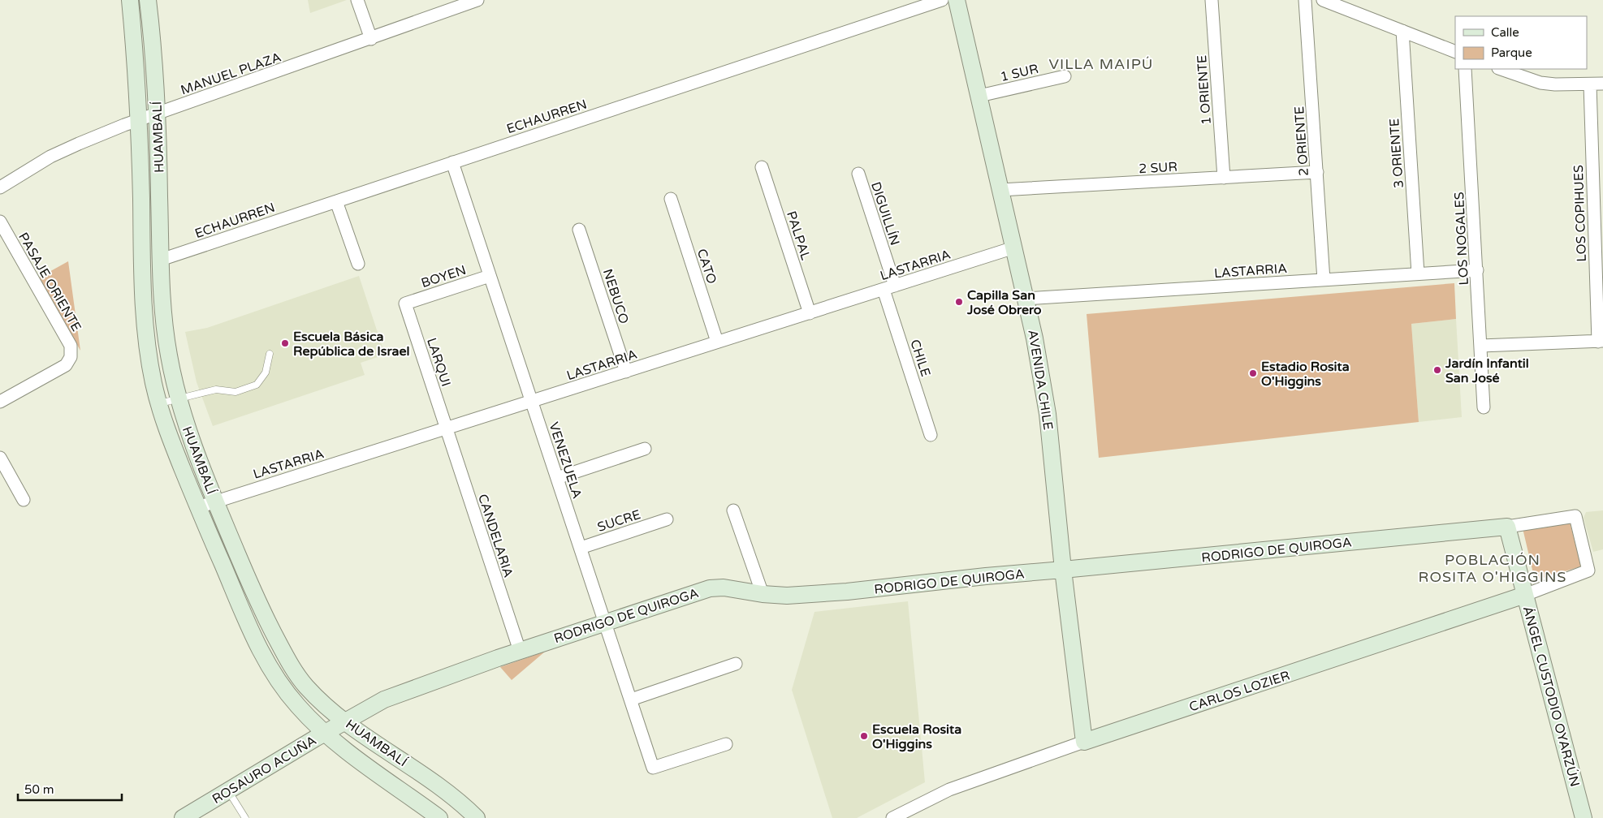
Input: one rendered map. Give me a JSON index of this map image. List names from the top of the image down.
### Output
{
  "streets": {
    "street": [
      "1 SUR",
      "MANUEL PLAZA",
      "1 ORIENTE",
      "ECHAURREN",
      "HUAMBALÍ",
      "2 ORIENTE",
      "3 ORIENTE",
      "2 SUR",
      "DIGUILLÍN",
      "LOS COPIHUES",
      "PALPAL",
      "LOS NOGALES",
      "LASTARRIA",
      "CATO",
      "BOYEN",
      "PASAJE ORIENTE",
      "NEBUCO",
      "CHILE",
      "LARQUI",
      "AVENIDA CHILE",
      "VENEZUELA",
      "SUCRE",
      "CANDELARIA",
      "RODRIGO DE QUIROGA",
      "CARLOS LOZIER",
      "ÁNGEL CUSTODIO OYARZÚN",
      "ROSAURO ACUÑA"
    ]
  },
  "crossings": [
    ["1 SUR", "AVENIDA CHILE"],
    ["MANUEL PLAZA", "HUAMBALÍ"],
    ["1 ORIENTE", "2 SUR"],
    ["ECHAURREN", "HUAMBALÍ"],
    ["ECHAURREN", "VENEZUELA"],
    ["HUAMBALÍ", "LASTARRIA"],
    ["HUAMBALÍ", "RODRIGO DE QUIROGA"],
    ["HUAMBALÍ", "ROSAURO ACUÑA"],
    ["2 ORIENTE", "2 SUR"],
    ["2 ORIENTE", "LASTARRIA"],
    ["3 ORIENTE", "LASTARRIA"],
    ["2 SUR", "AVENIDA CHILE"],
    ["DIGUILLÍN", "LASTARRIA"],
    ["DIGUILLÍN", "CHILE"],
    ["PALPAL", "LASTARRIA"],
    ["LOS NOGALES", "LASTARRIA"],
    ["LASTARRIA", "CATO"],
    ["LASTARRIA", "NEBUCO"],
    ["LASTARRIA", "CHILE"],
    ["LASTARRIA", "LARQUI"],
    ["LASTARRIA", "AVENIDA CHILE"],
    ["LASTARRIA", "VENEZUELA"],
    ["LASTARRIA", "CANDELARIA"],
    ["BOYEN", "LARQUI"],
    ["BOYEN", "VENEZUELA"],
    ["LARQUI", "CANDELARIA"],
    ["AVENIDA CHILE", "RODRIGO DE QUIROGA"],
    ["AVENIDA CHILE", "CARLOS LOZIER"],
    ["VENEZUELA", "SUCRE"],
    ["VENEZUELA", "RODRIGO DE QUIROGA"],
    ["CANDELARIA", "RODRIGO DE QUIROGA"],
    ["RODRIGO DE QUIROGA", "CARLOS LOZIER"],
    ["RODRIGO DE QUIROGA", "ÁNGEL CUSTODIO OYARZÚN"],
    ["RODRIGO DE QUIROGA", "ROSAURO ACUÑA"],
    ["CARLOS LOZIER", "ÁNGEL CUSTODIO OYARZÚN"]
  ],
  "districts": ["VILLA MAIPÚ", "POBLACIÓN ROSITA O'HIGGINS"],
  "places": [
    "Capilla San José Obrero",
    "Escuela Básica República de Israel",
    "Jardín Infantil San José",
    "Estadio Rosita O'Higgins",
    "Escuela Rosita O'Higgins"
  ],
  "legend": ["Calle", "Parque"],
  "scale_bar": "50 m"
}
